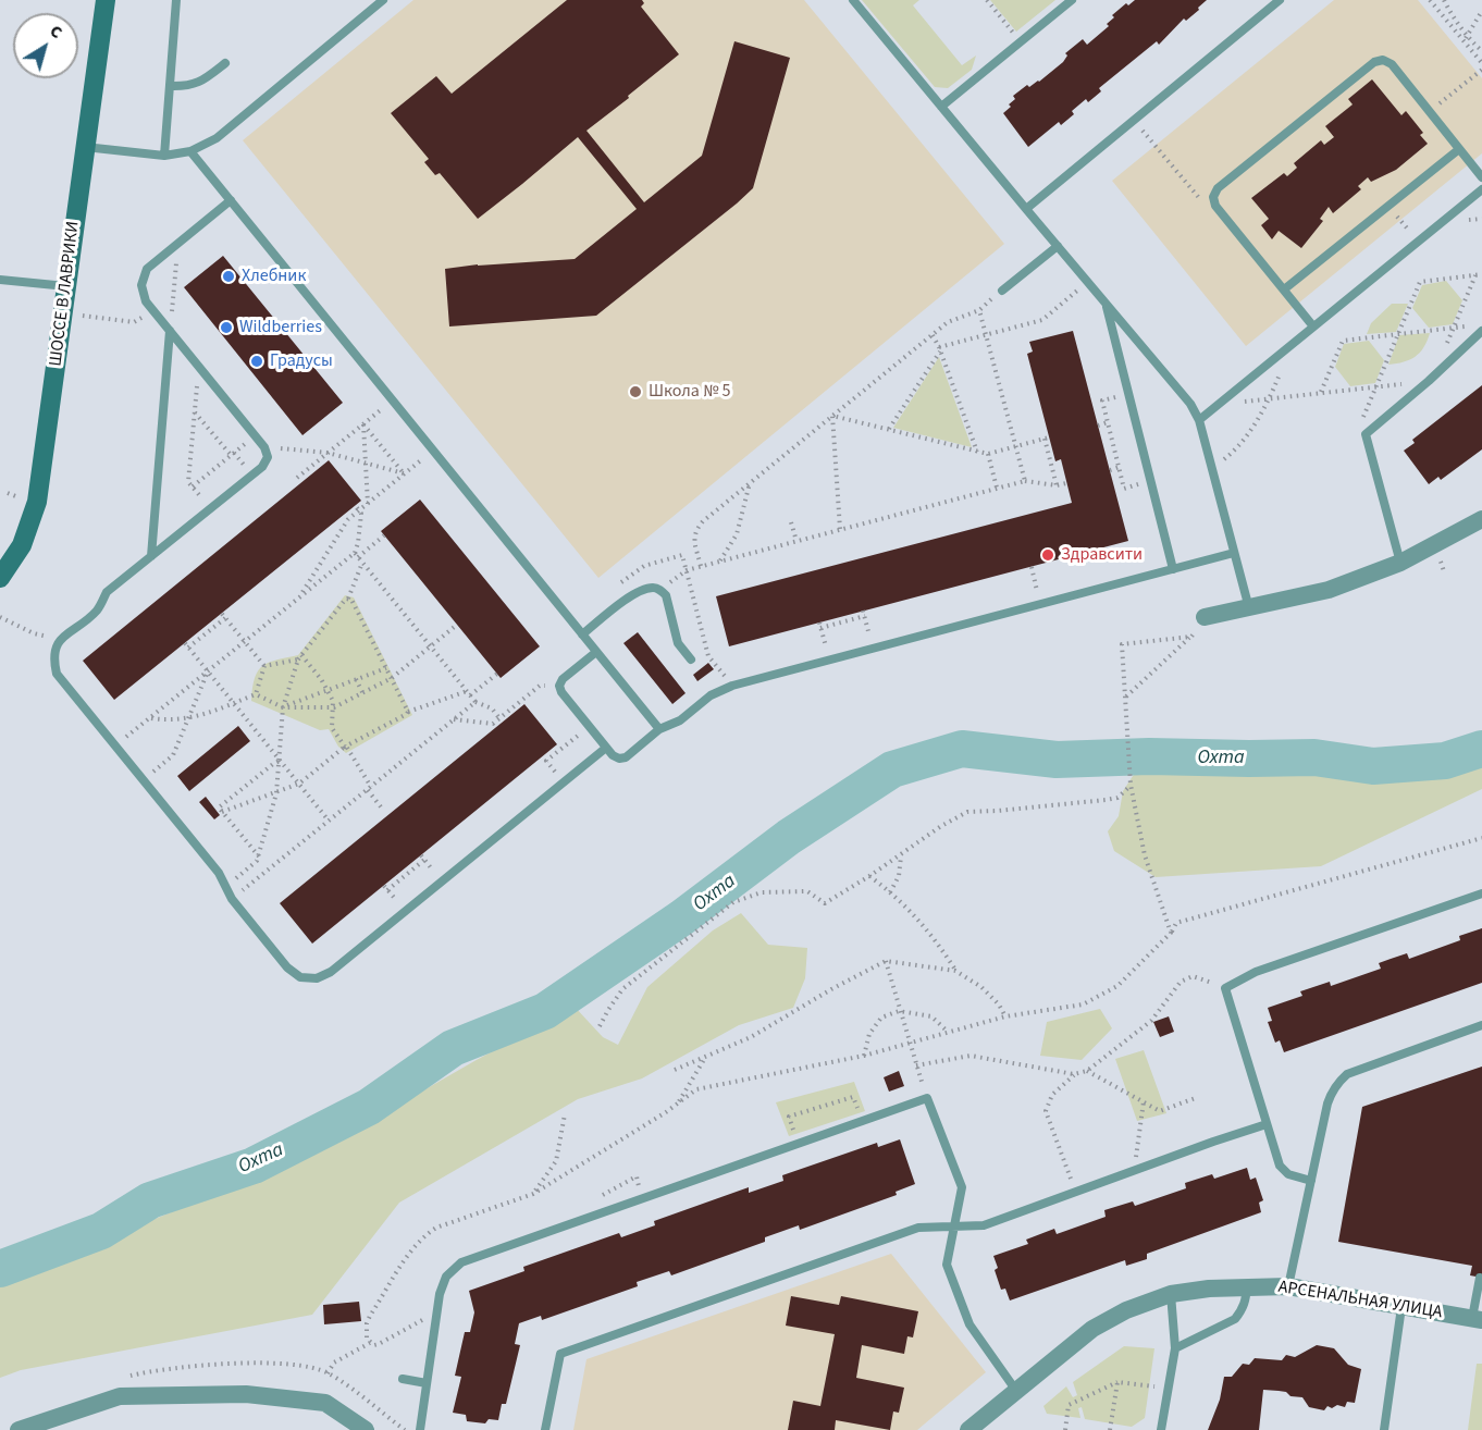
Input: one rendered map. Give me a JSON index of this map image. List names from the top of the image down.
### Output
{
  "streets": {
    "street": ["ШОССЕ В ЛАВРИКИ", "АРСЕНАЛЬНАЯ УЛИЦА"]
  },
  "water": ["Охта"],
  "places": [
    "Хлебник",
    "Wildberries",
    "Градусы",
    "Школа № 5",
    "Здравсити"
  ],
  "north": "top right"
}
